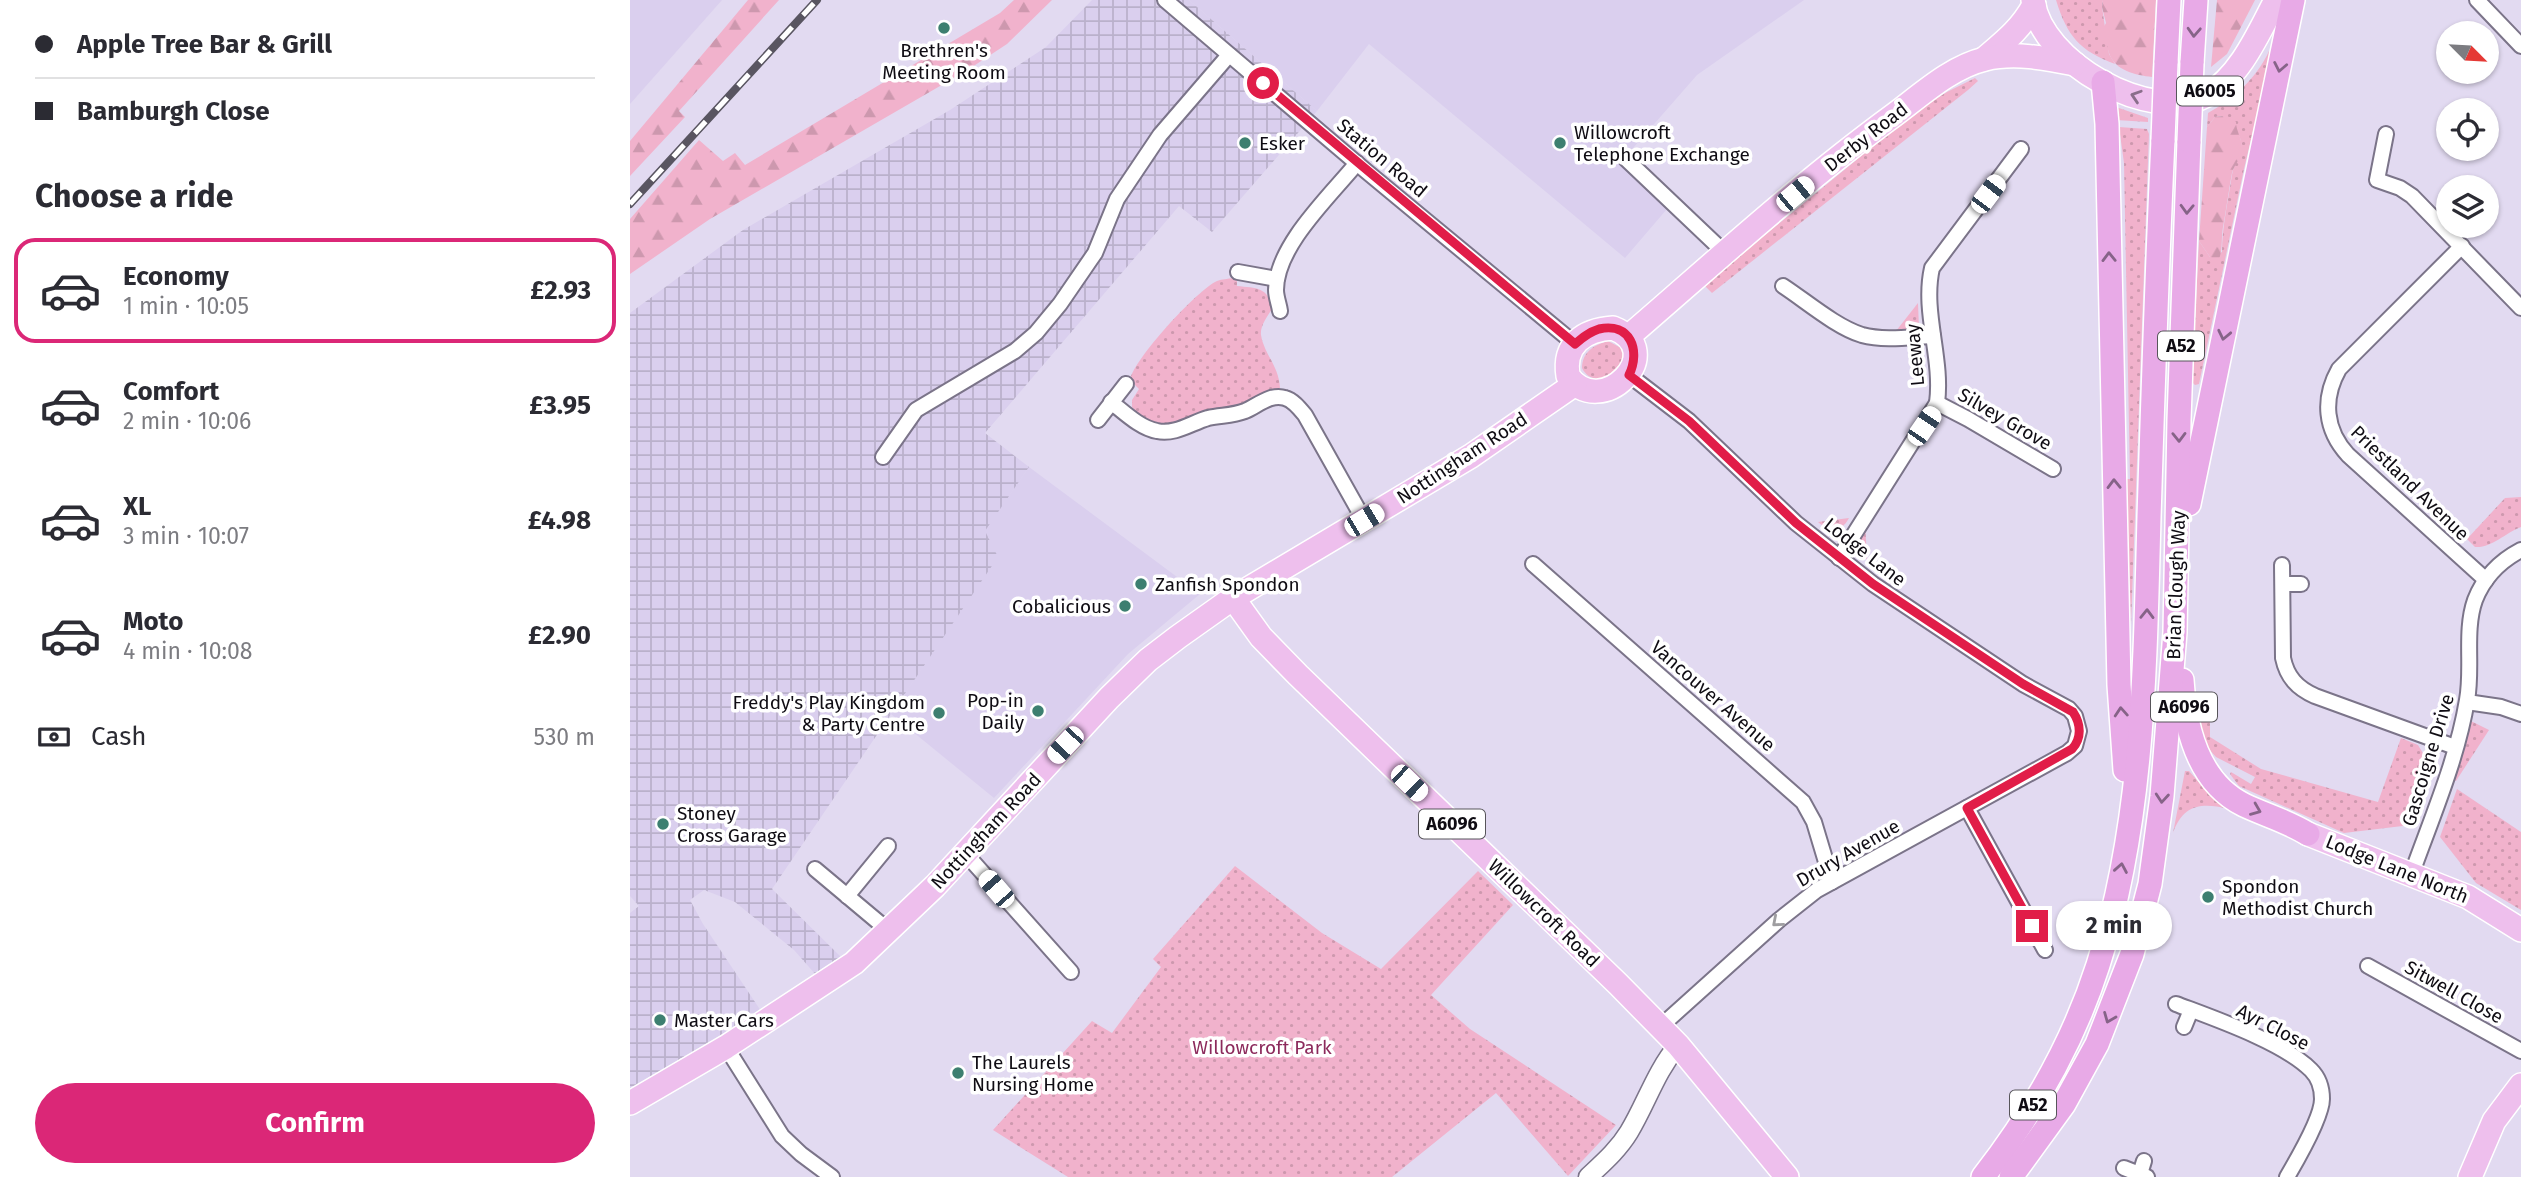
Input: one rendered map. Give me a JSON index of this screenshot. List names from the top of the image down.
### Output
{
  "streets": {
    "highway": ["A52", "Brian Clough Way", "A6096"],
    "main road": [
      "A6005",
      "Derby Road",
      "Nottingham Road",
      "Lodge Lane North",
      "Willowcroft Road"
    ],
    "street": [
      "Station Road",
      "Leeway",
      "Silvey Grove",
      "Priestland Avenue",
      "Lodge Lane",
      "Vancouver Avenue",
      "Gascoigne Drive",
      "Drury Avenue",
      "Sitwell Close",
      "Ayr Close"
    ]
  },
  "crossings": [
    ["A6005", "Derby Road"],
    ["Derby Road", "Station Road"],
    ["Derby Road", "Nottingham Road"],
    ["Derby Road", "Lodge Lane"],
    ["Station Road", "Nottingham Road"],
    ["Station Road", "Lodge Lane"],
    ["Leeway", "Silvey Grove"],
    ["Leeway", "Lodge Lane"],
    ["Nottingham Road", "Lodge Lane"],
    ["Nottingham Road", "Willowcroft Road"],
    ["Priestland Avenue", "Gascoigne Drive"],
    ["Lodge Lane", "Drury Avenue"],
    ["Brian Clough Way", "A6096"],
    ["Vancouver Avenue", "Drury Avenue"],
    ["A6096", "Lodge Lane North"],
    ["Gascoigne Drive", "Lodge Lane North"],
    ["Drury Avenue", "Willowcroft Road"]
  ],
  "one_way": ["Drury Avenue"],
  "parks": ["Willowcroft Park"],
  "places": [
    "Brethren's Meeting Room",
    "Esker",
    "Willowcroft Telephone Exchange",
    "Zanfish Spondon",
    "Cobalicious",
    "Pop-in Daily",
    "Freddy's Play Kingdom & Party Centre",
    "Stoney Cross Garage",
    "Spondon Methodist Church",
    "Master Cars",
    "The Laurels Nursing Home"
  ],
  "north": "bottom right",
  "page": {
    "banner": ["Apple Tree Bar & Grill", "Bamburgh Close"],
    "heading": "Choose a ride",
    "list": [
      {
        "name": "Economy",
        "note": "1 min · 10:05",
        "value": "£2.93"
      },
      {
        "name": "Comfort",
        "note": "2 min · 10:06",
        "value": "£3.95"
      },
      {
        "name": "XL",
        "note": "3 min · 10:07",
        "value": "£4.98"
      },
      {
        "name": "Moto",
        "note": "4 min · 10:08",
        "value": "£2.90"
      }
    ],
    "pay": ["Cash", "530 m"],
    "bubble": "2 min",
    "buttons": "Confirm"
  }
}
